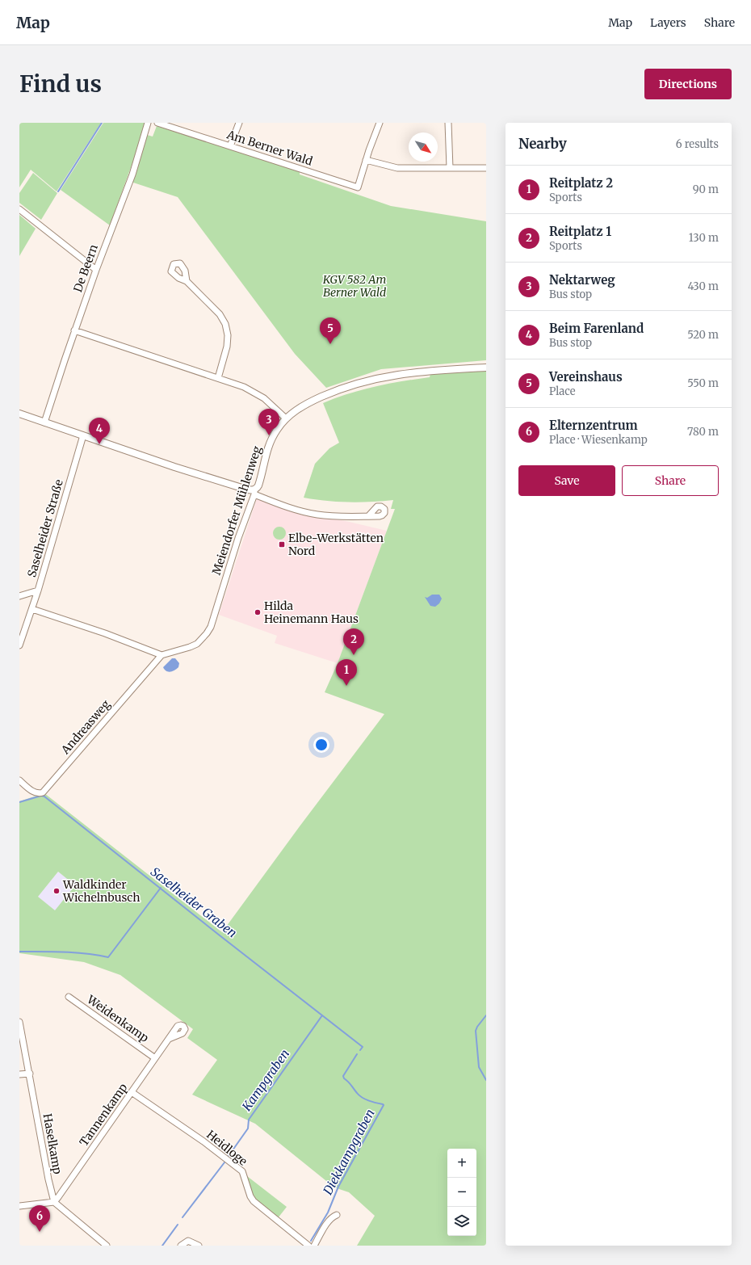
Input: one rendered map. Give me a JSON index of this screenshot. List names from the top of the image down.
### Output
{
  "streets": {
    "street": [
      "Am Berner Wald",
      "De Beern",
      "Meiendorfer Mühlenweg",
      "Saselheider Straße",
      "Andreasweg",
      "Weidenkamp",
      "Tannenkamp",
      "Haselkamp",
      "Heidloge"
    ]
  },
  "crossings": [
    ["Meiendorfer Mühlenweg", "Andreasweg"],
    ["Weidenkamp", "Tannenkamp"],
    ["Tannenkamp", "Haselkamp"],
    ["Tannenkamp", "Heidloge"]
  ],
  "water": ["Saselheider Graben", "Kampgraben", "Diekkampgraben"],
  "parks": ["KGV 582 Am Berner Wald"],
  "places": {
    "transit": ["Elbe-Werkstätten Nord"],
    "other": ["Hilda Heinemann Haus", "Waldkinder Wichelnbusch"]
  },
  "north": "bottom right",
  "page": {
    "header": "Map",
    "nav": ["Map", "Layers", "Share"],
    "buttons": [
      "Directions",
      ["Save", "Share"]
    ],
    "title": "Find us",
    "heading": ["Nearby", "6 results"],
    "list": [
      {
        "mark": "1",
        "name": "Reitplatz 2",
        "note": "Sports",
        "value": "90 m"
      },
      {
        "mark": "2",
        "name": "Reitplatz 1",
        "note": "Sports",
        "value": "130 m"
      },
      {
        "mark": "3",
        "name": "Nektarweg",
        "note": "Bus stop",
        "value": "430 m"
      },
      {
        "mark": "4",
        "name": "Beim Farenland",
        "note": "Bus stop",
        "value": "520 m"
      },
      {
        "mark": "5",
        "name": "Vereinshaus",
        "note": "Place",
        "value": "550 m"
      },
      {
        "mark": "6",
        "name": "Elternzentrum",
        "note": "Place · Wiesenkamp",
        "value": "780 m"
      }
    ],
    "pins": [
      "5",
      "3",
      "4",
      "2",
      "1",
      "6"
    ],
    "map_buttons": ["+", "−"]
  }
}
